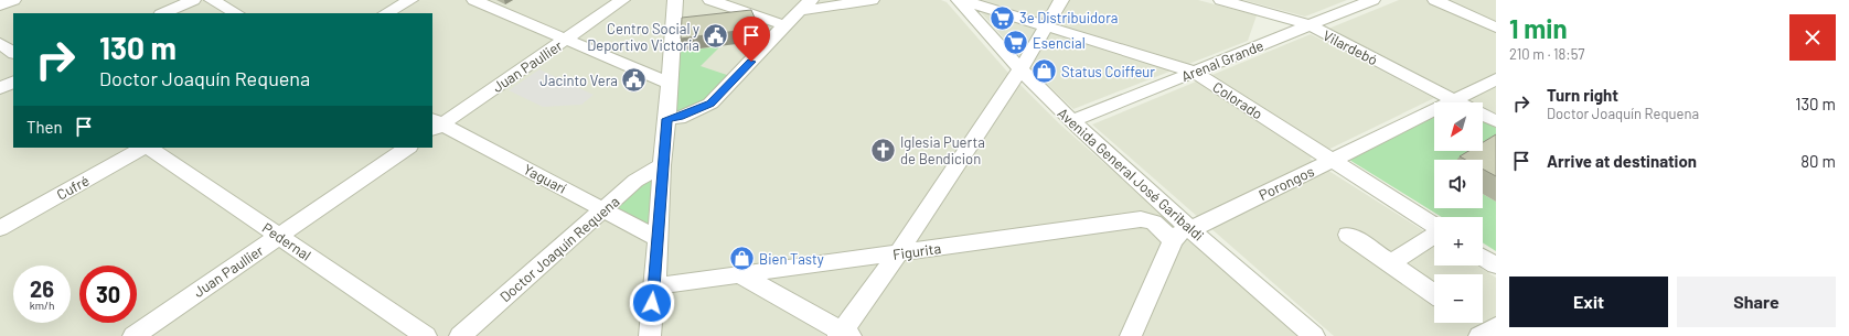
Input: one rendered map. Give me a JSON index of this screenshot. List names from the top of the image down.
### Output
{
  "streets": {
    "street": [
      "Vilardebó",
      "Arenal Grande",
      "Juan Paullier",
      "Colorado",
      "Avenida General José Garibaldi",
      "Yaguarí",
      "Porongos",
      "Cufré",
      "Pedernal",
      "Doctor Joaquín Requena",
      "Figurita"
    ]
  },
  "crossings": [
    ["Vilardebó", "Arenal Grande"],
    ["Vilardebó", "Porongos"],
    ["Arenal Grande", "Colorado"],
    ["Arenal Grande", "Avenida General José Garibaldi"],
    ["Juan Paullier", "Yaguarí"],
    ["Juan Paullier", "Pedernal"],
    ["Colorado", "Porongos"],
    ["Avenida General José Garibaldi", "Porongos"],
    ["Yaguarí", "Doctor Joaquín Requena"],
    ["Porongos", "Figurita"]
  ],
  "places": {
    "supermarket": ["3e Distribuidora", "Esencial"],
    "public building": ["Centro Social y Deportivo Victoria", "Jacinto Vera"],
    "shop": ["Status Coiffeur", "Bien Tasty"],
    "church": ["Iglesia Puerta de Bendicion"]
  },
  "north": "bottom left",
  "page": {
    "heading": ["1 min", "210 m · 18:57"],
    "turn": ["130 m", "Doctor Joaquín Requena"],
    "list": [
      {
        "name": "Turn right",
        "note": "Doctor Joaquín Requena",
        "value": "130 m"
      },
      {
        "name": "Arrive at destination",
        "value": "80 m"
      }
    ],
    "map_buttons": ["+", "−"],
    "then": "Then",
    "speed": "26 km/h",
    "limit": "30",
    "buttons": ["Exit", "Share"]
  }
}
